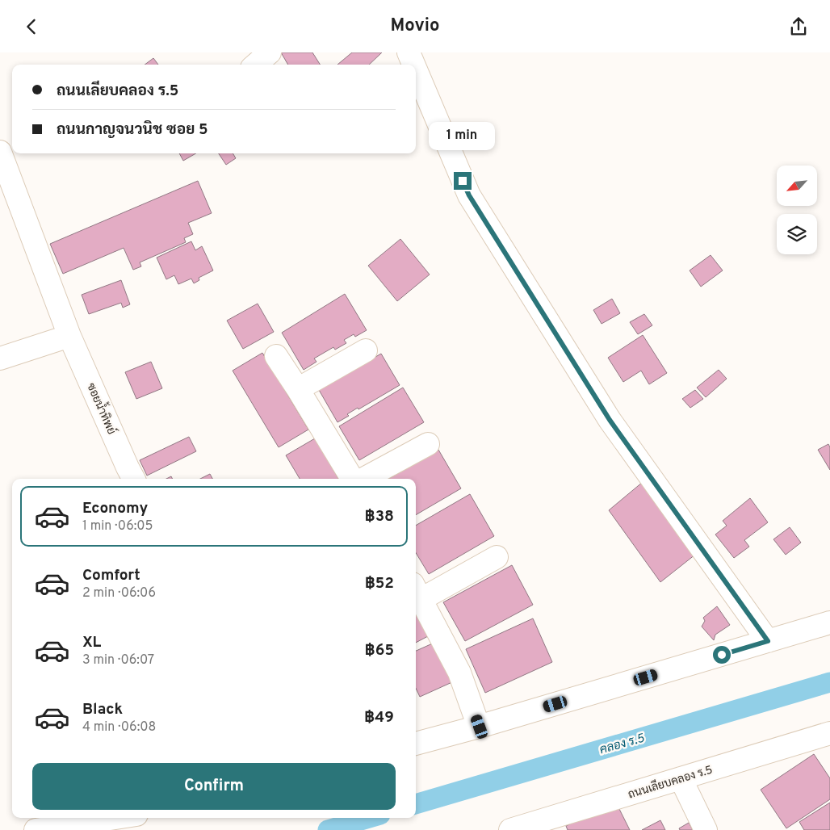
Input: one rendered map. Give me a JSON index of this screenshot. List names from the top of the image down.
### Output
{
  "streets": {
    "street": ["ซอยน้ำทิพย์", "ถนนเลียบคลอง ร.5"]
  },
  "water": ["คลอง ร.5"],
  "north": "bottom left",
  "page": {
    "header": "Movio",
    "banner": ["ถนนเลียบคลอง ร.5", "ถนนกาญจนวนิช ซอย 5"],
    "bubble": "1 min",
    "list": [
      {
        "name": "Economy",
        "note": "1 min · 06:05",
        "value": "฿38"
      },
      {
        "name": "Comfort",
        "note": "2 min · 06:06",
        "value": "฿52"
      },
      {
        "name": "XL",
        "note": "3 min · 06:07",
        "value": "฿65"
      },
      {
        "name": "Black",
        "note": "4 min · 06:08",
        "value": "฿49"
      }
    ],
    "buttons": "Confirm"
  }
}
